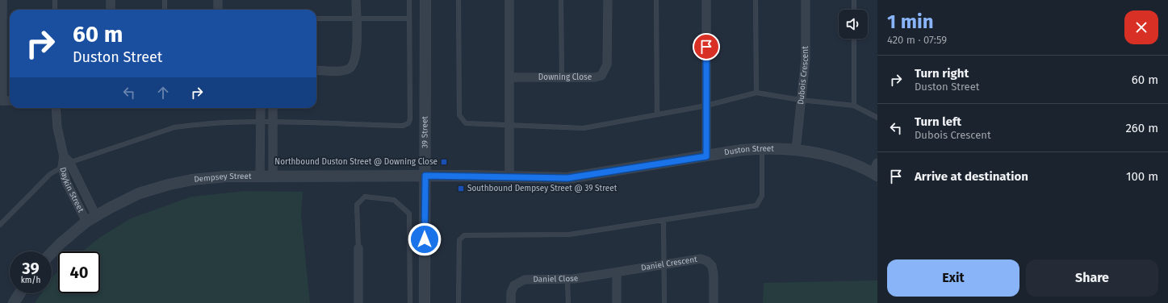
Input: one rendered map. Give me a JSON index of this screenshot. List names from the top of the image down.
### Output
{
  "streets": {
    "street": [
      "Dubois Crescent",
      "Downing Close",
      "39 Street",
      "Duston Street",
      "Dempsey Street",
      "Daykin Street",
      "Daniel Crescent",
      "Daniel Close"
    ]
  },
  "crossings": [
    ["Dubois Crescent", "Duston Street"],
    ["39 Street", "Duston Street"],
    ["39 Street", "Dempsey Street"],
    ["Duston Street", "Dempsey Street"],
    ["Dempsey Street", "Daykin Street"],
    ["Daniel Crescent", "Daniel Close"]
  ],
  "places": {
    "transit": ["Northbound Duston Street @ Downing Close", "Southbound Dempsey Street @ 39 Street"]
  },
  "page": {
    "heading": ["1 min", "420 m · 07:59"],
    "turn": ["60 m", "Duston Street"],
    "list": [
      {
        "name": "Turn right",
        "note": "Duston Street",
        "value": "60 m"
      },
      {
        "name": "Turn left",
        "note": "Dubois Crescent",
        "value": "260 m"
      },
      {
        "name": "Arrive at destination",
        "value": "100 m"
      }
    ],
    "speed": "39 km/h",
    "limit": "40",
    "buttons": ["Exit", "Share"]
  }
}
